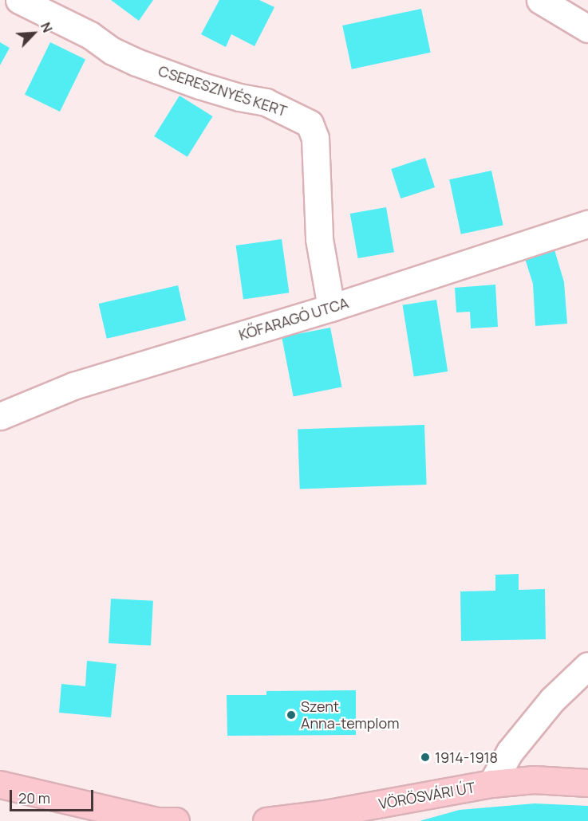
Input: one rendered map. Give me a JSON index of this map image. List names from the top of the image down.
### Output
{
  "streets": {
    "main road": ["VÖRÖSVÁRI ÚT"],
    "street": ["CSERESZNYÉS KERT", "KŐFARAGÓ UTCA"]
  },
  "crossings": [
    ["CSERESZNYÉS KERT", "KŐFARAGÓ UTCA"]
  ],
  "places": ["Szent Anna-templom", "1914-1918"],
  "scale_bar": "20 m",
  "north": "top right"
}
